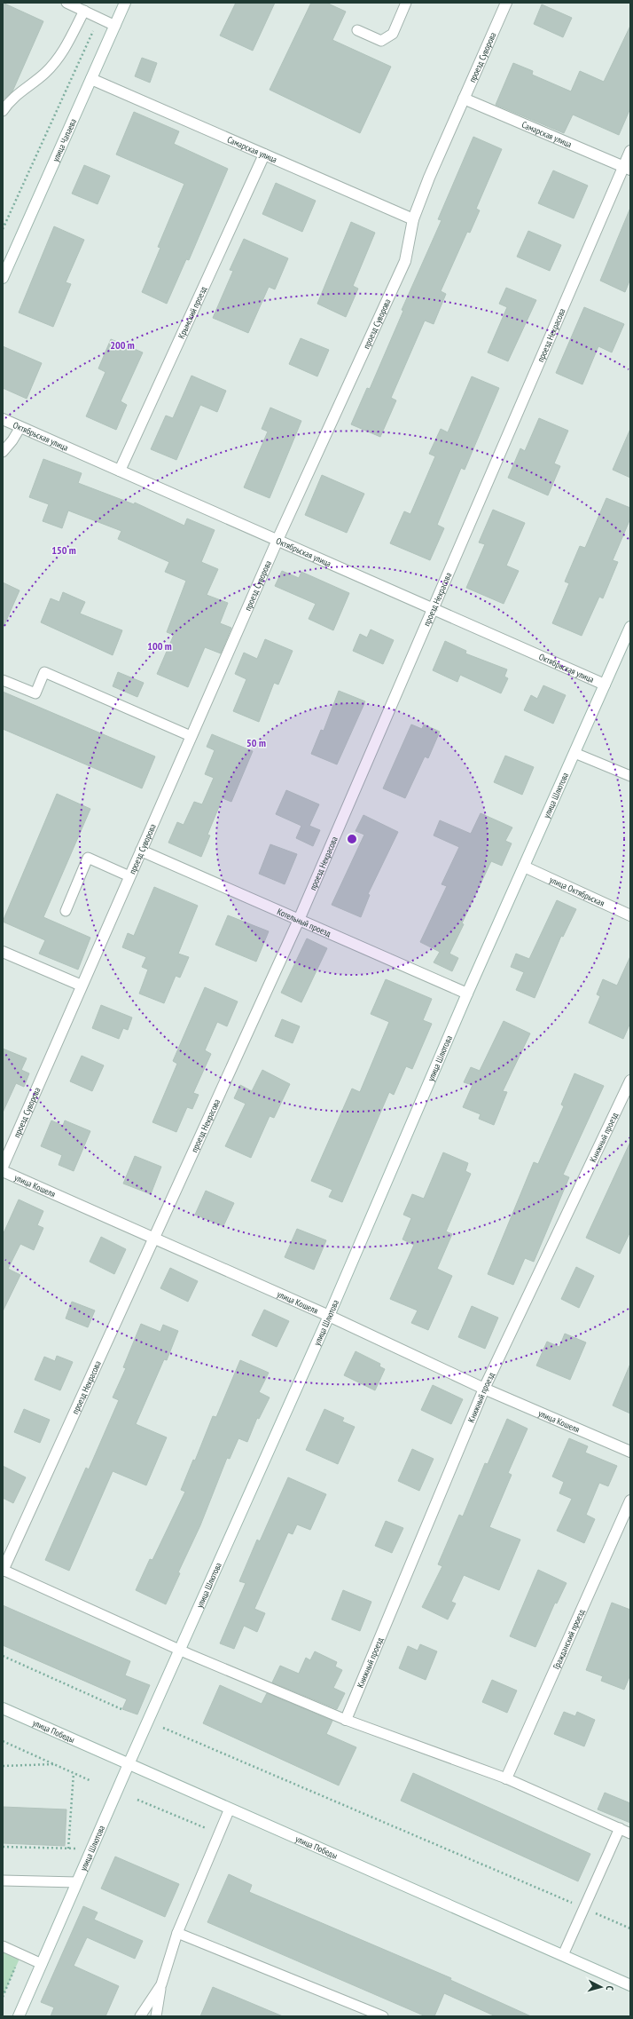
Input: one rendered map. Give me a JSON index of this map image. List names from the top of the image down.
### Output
{
  "streets": {
    "street": [
      "проезд Суворова",
      "Самарская улица",
      "улица Чапаева",
      "Крымский проезд",
      "проезд Некрасова",
      "Октябрьская улица",
      "улица Шлютова",
      "улица Октябрьская",
      "Котельный проезд",
      "Книжный проезд",
      "улица Кошеля",
      "Гражданский проезд",
      "улица Победы"
    ]
  },
  "crossings": [
    ["проезд Суворова", "Самарская улица"],
    ["проезд Суворова", "Октябрьская улица"],
    ["проезд Суворова", "Котельный проезд"],
    ["Самарская улица", "улица Чапаева"],
    ["Самарская улица", "Крымский проезд"],
    ["Самарская улица", "проезд Некрасова"],
    ["Крымский проезд", "Октябрьская улица"],
    ["проезд Некрасова", "Октябрьская улица"],
    ["проезд Некрасова", "Котельный проезд"],
    ["проезд Некрасова", "улица Кошеля"],
    ["Октябрьская улица", "улица Шлютова"],
    ["улица Шлютова", "улица Октябрьская"],
    ["улица Шлютова", "Котельный проезд"],
    ["улица Шлютова", "улица Кошеля"],
    ["улица Шлютова", "улица Победы"],
    ["Книжный проезд", "улица Кошеля"]
  ],
  "north": "right",
  "rings": [
    "200 m",
    "150 m",
    "100 m",
    "50 m"
  ]
}
